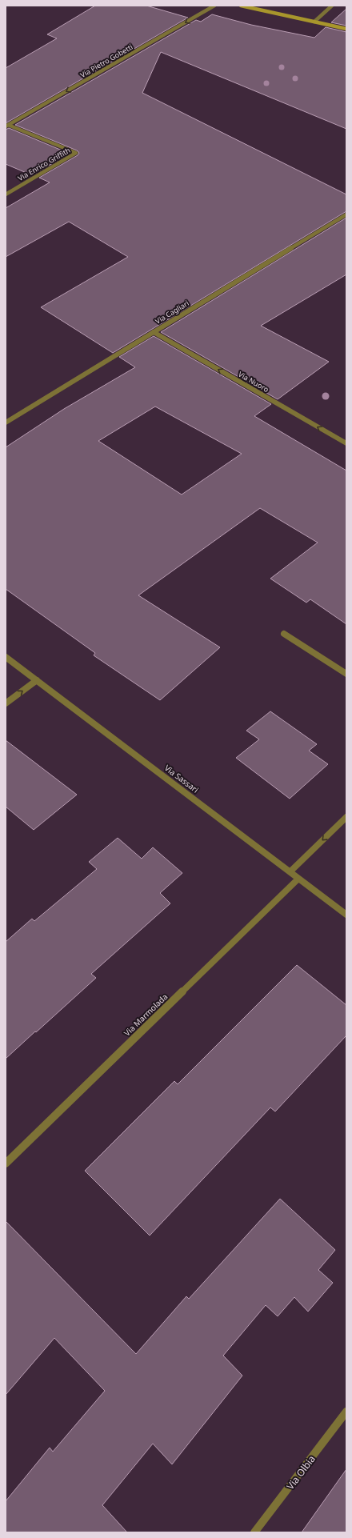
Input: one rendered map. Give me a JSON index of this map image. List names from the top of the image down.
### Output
{
  "streets": {
    "street": [
      "Via Pietro Gobetti",
      "Via Enrico Griffith",
      "Via Cagliari",
      "Via Nuoro",
      "Via Sassari",
      "Via Marmolada",
      "Via Olbia"
    ]
  },
  "crossings": [
    ["Via Pietro Gobetti", "Via Enrico Griffith"],
    ["Via Cagliari", "Via Nuoro"],
    ["Via Sassari", "Via Marmolada"]
  ],
  "one_way": ["Via Pietro Gobetti", "Via Nuoro"]
}
